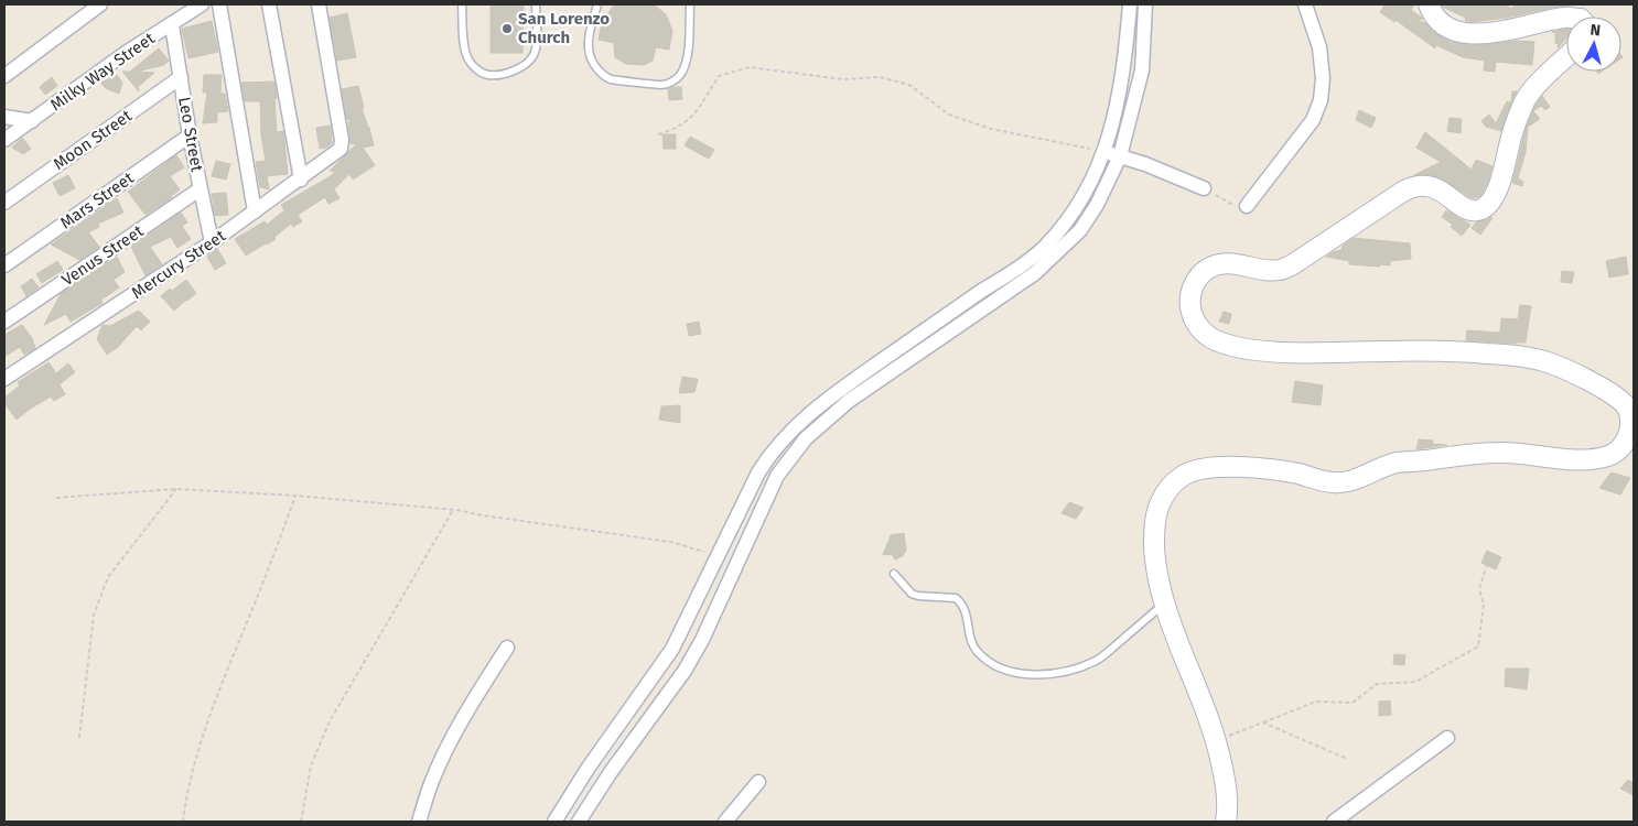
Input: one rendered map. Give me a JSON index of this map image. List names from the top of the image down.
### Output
{
  "streets": {
    "street": [
      "Milky Way Street",
      "Leo Street",
      "Moon Street",
      "Mars Street",
      "Venus Street",
      "Mercury Street"
    ]
  },
  "crossings": [
    ["Milky Way Street", "Leo Street"],
    ["Leo Street", "Moon Street"],
    ["Leo Street", "Mars Street"],
    ["Leo Street", "Venus Street"],
    ["Leo Street", "Mercury Street"]
  ],
  "places": ["San Lorenzo Church"],
  "north": "top"
}
